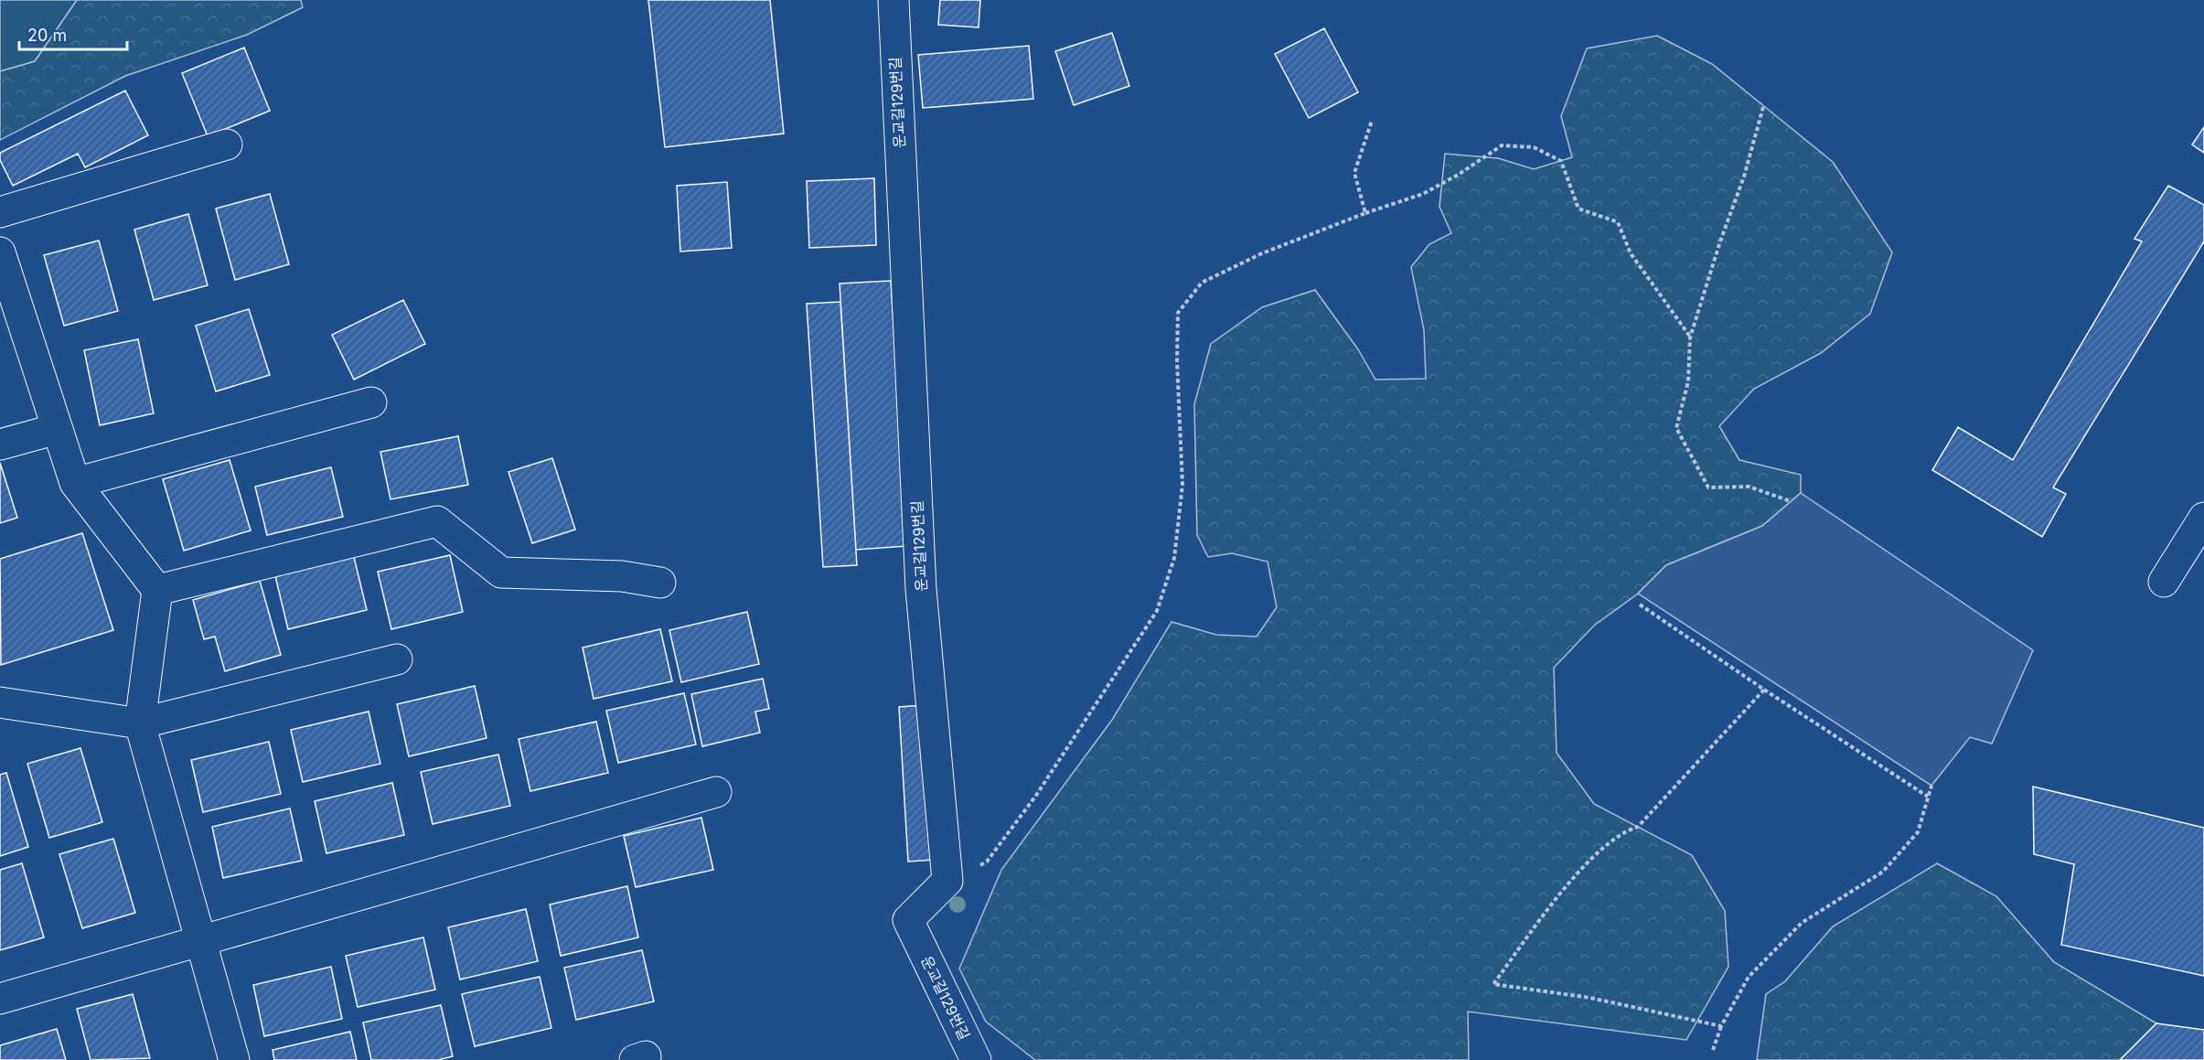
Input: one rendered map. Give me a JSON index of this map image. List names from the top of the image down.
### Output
{
  "streets": {
    "street": ["운교길129번길"]
  },
  "scale_bar": "20 m"
}
